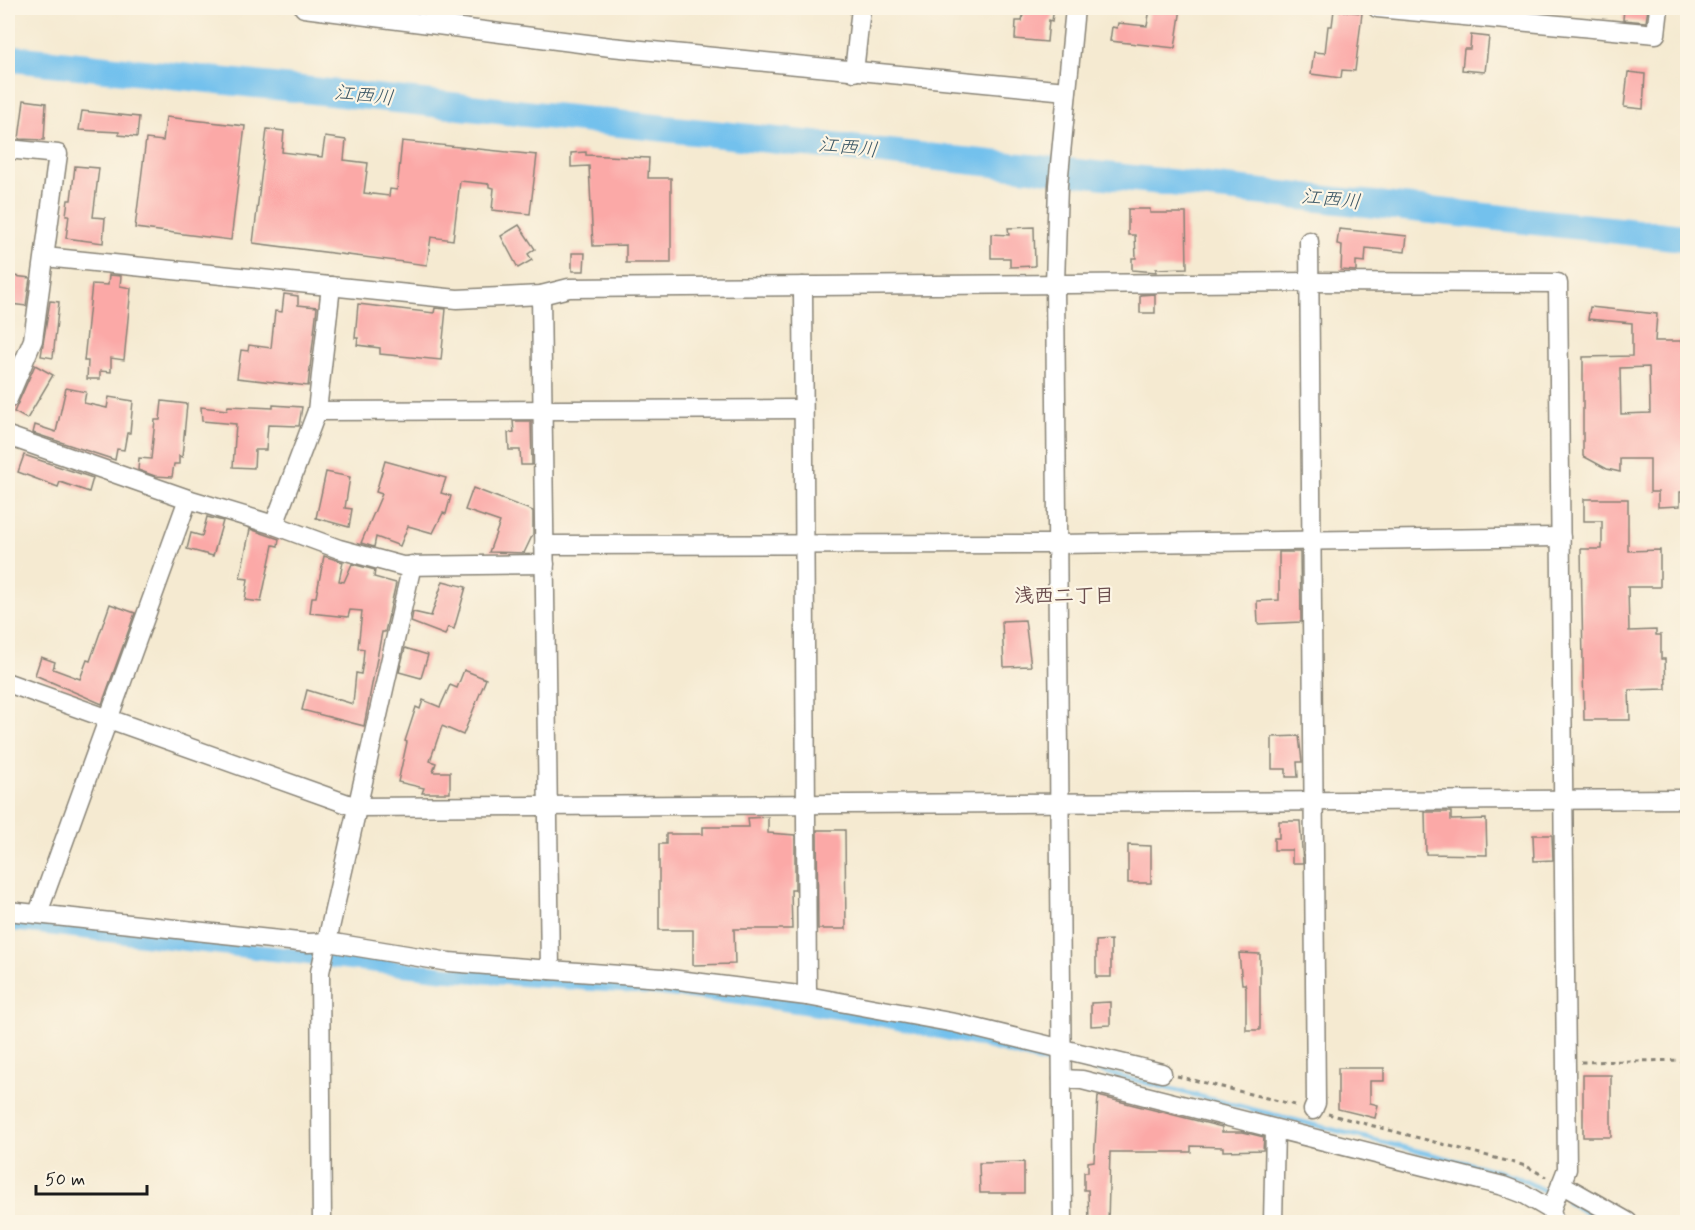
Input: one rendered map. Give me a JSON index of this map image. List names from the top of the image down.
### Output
{
  "districts": ["浅西二丁目"],
  "water": ["江西川"],
  "scale_bar": "50 m"
}
